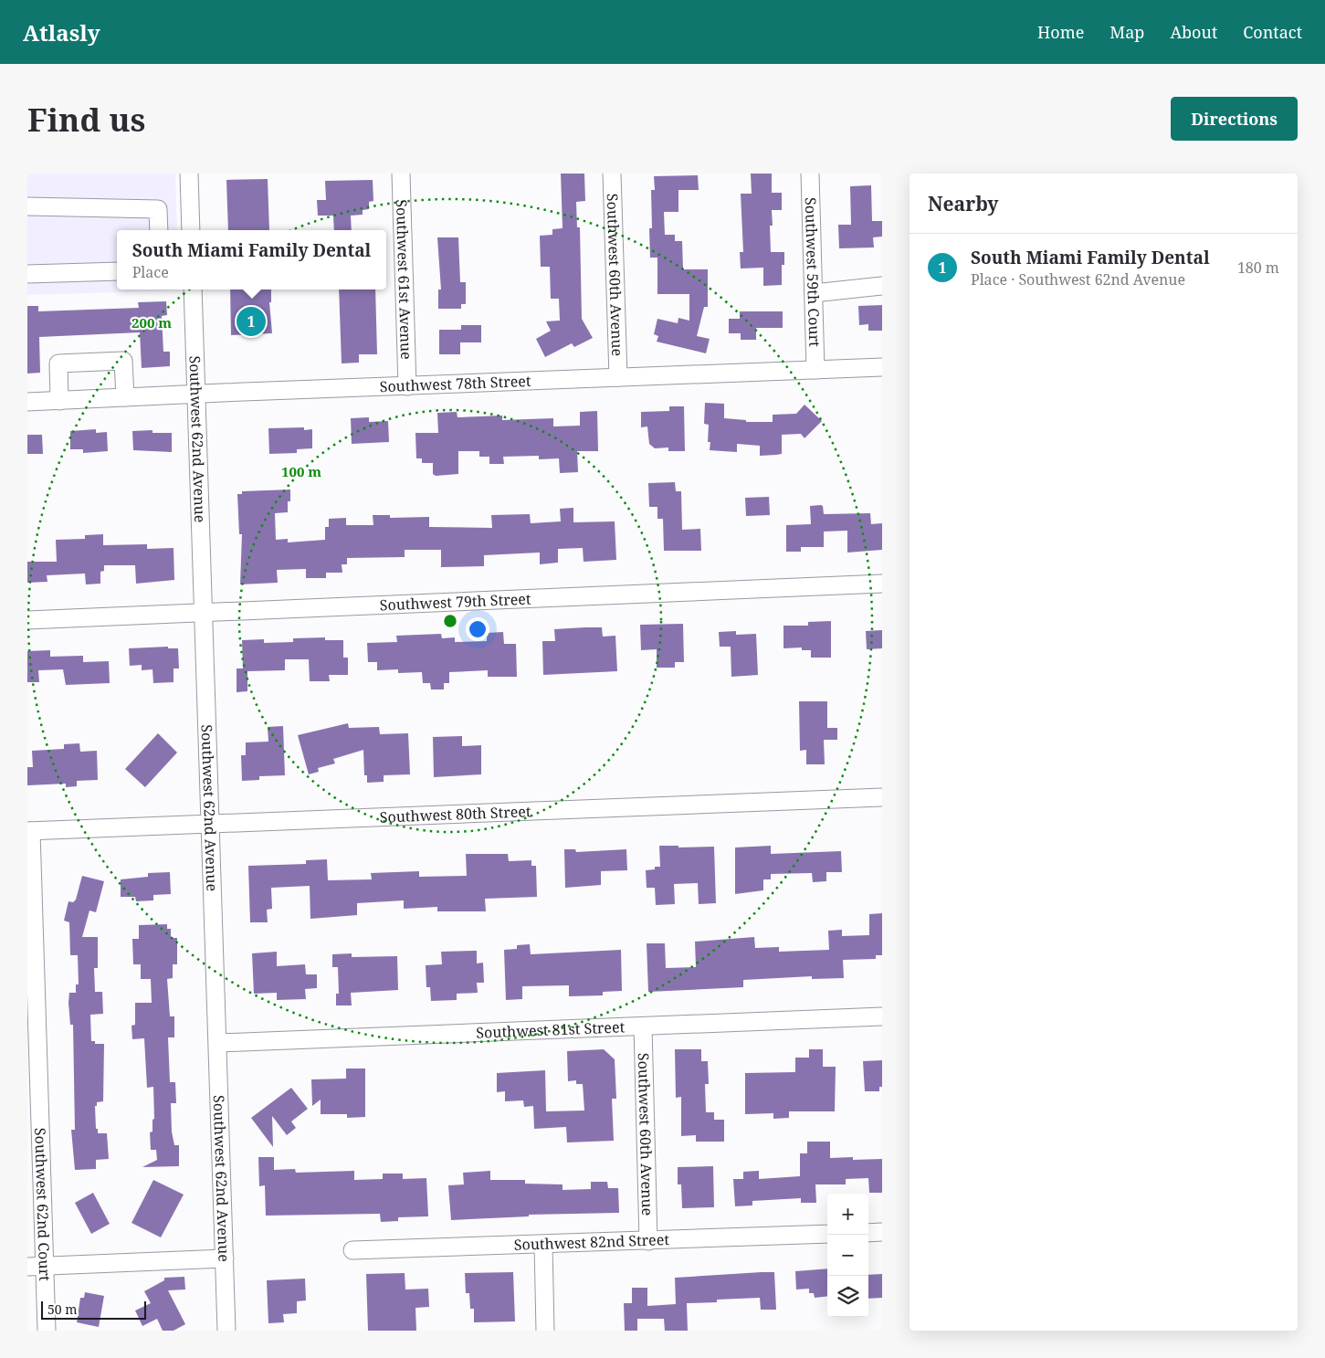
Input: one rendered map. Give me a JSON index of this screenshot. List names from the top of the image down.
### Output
{
  "streets": {
    "street": [
      "Southwest 59th Court",
      "Southwest 60th Avenue",
      "Southwest 61st Avenue",
      "Southwest 78th Street",
      "Southwest 62nd Avenue",
      "Southwest 79th Street",
      "Southwest 80th Street",
      "Southwest 81st Street",
      "Southwest 62nd Court",
      "Southwest 82nd Street"
    ]
  },
  "crossings": [
    ["Southwest 59th Court", "Southwest 78th Street"],
    ["Southwest 60th Avenue", "Southwest 78th Street"],
    ["Southwest 60th Avenue", "Southwest 81st Street"],
    ["Southwest 60th Avenue", "Southwest 82nd Street"],
    ["Southwest 61st Avenue", "Southwest 78th Street"],
    ["Southwest 78th Street", "Southwest 62nd Avenue"],
    ["Southwest 62nd Avenue", "Southwest 79th Street"],
    ["Southwest 62nd Avenue", "Southwest 80th Street"],
    ["Southwest 62nd Avenue", "Southwest 81st Street"],
    ["Southwest 80th Street", "Southwest 62nd Court"]
  ],
  "scale_bar": "50 m",
  "page": {
    "header": "Atlasly",
    "nav": [
      "Home",
      "Map",
      "About",
      "Contact"
    ],
    "buttons": "Directions",
    "title": "Find us",
    "heading": "Nearby",
    "popup": ["South Miami Family Dental", "Place"],
    "list": [
      {
        "mark": "1",
        "name": "South Miami Family Dental",
        "note": "Place · Southwest 62nd Avenue",
        "value": "180 m"
      }
    ],
    "pins": "1",
    "map_buttons": ["+", "−"],
    "scale": "50 m"
  },
  "rings": ["200 m", "100 m"]
}
